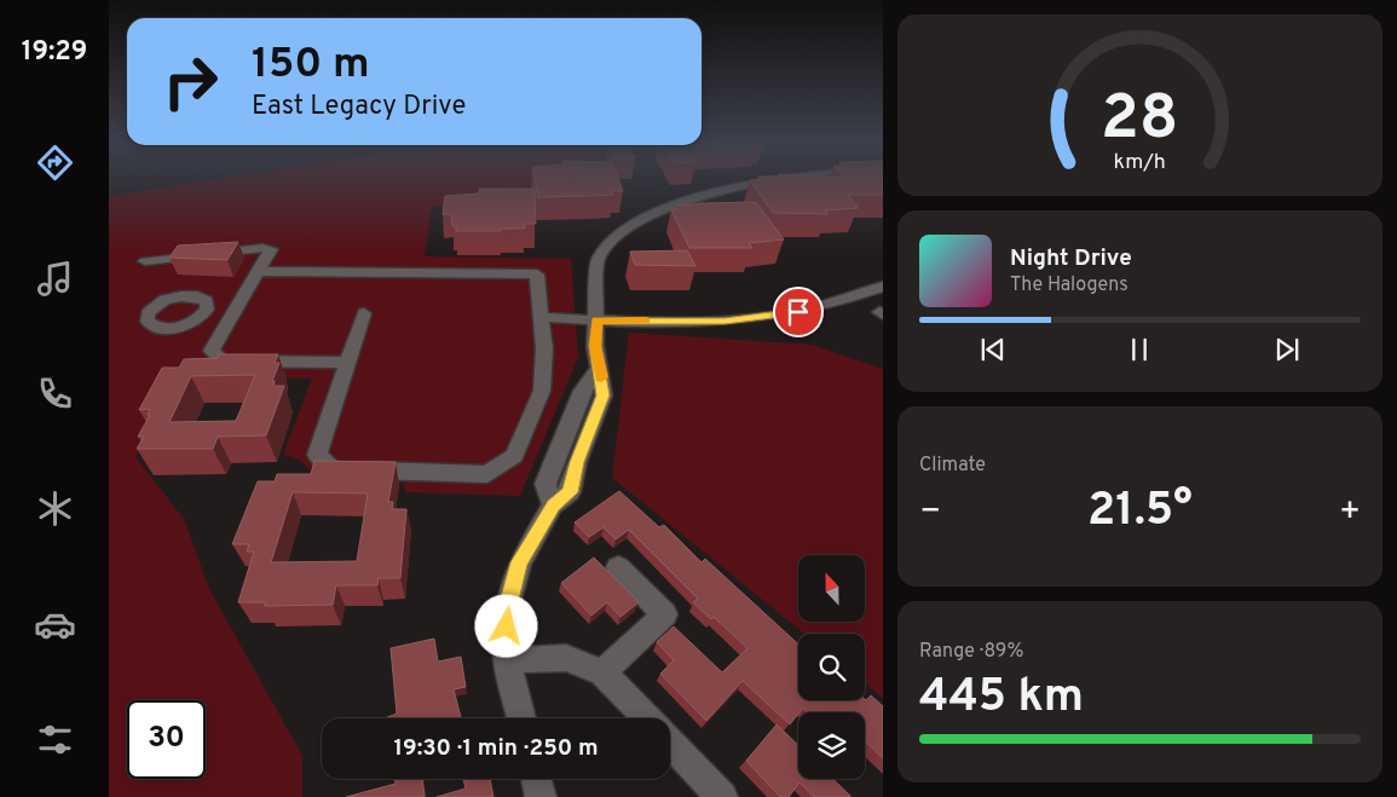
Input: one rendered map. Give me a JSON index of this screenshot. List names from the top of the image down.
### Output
{
  "north": "top",
  "page": {
    "tabs": "19:29",
    "turn": ["150 m", "East Legacy Drive"],
    "song": ["Night Drive", "The Halogens"],
    "tile": [
      "Climate",
      ["Range · 89%", "445 km"]
    ],
    "heat": ["−", "21.5°", "+"],
    "limit": "30",
    "trip": "19:30 · 1 min · 250 m",
    "gauge": ["28", "km/h"]
  }
}
